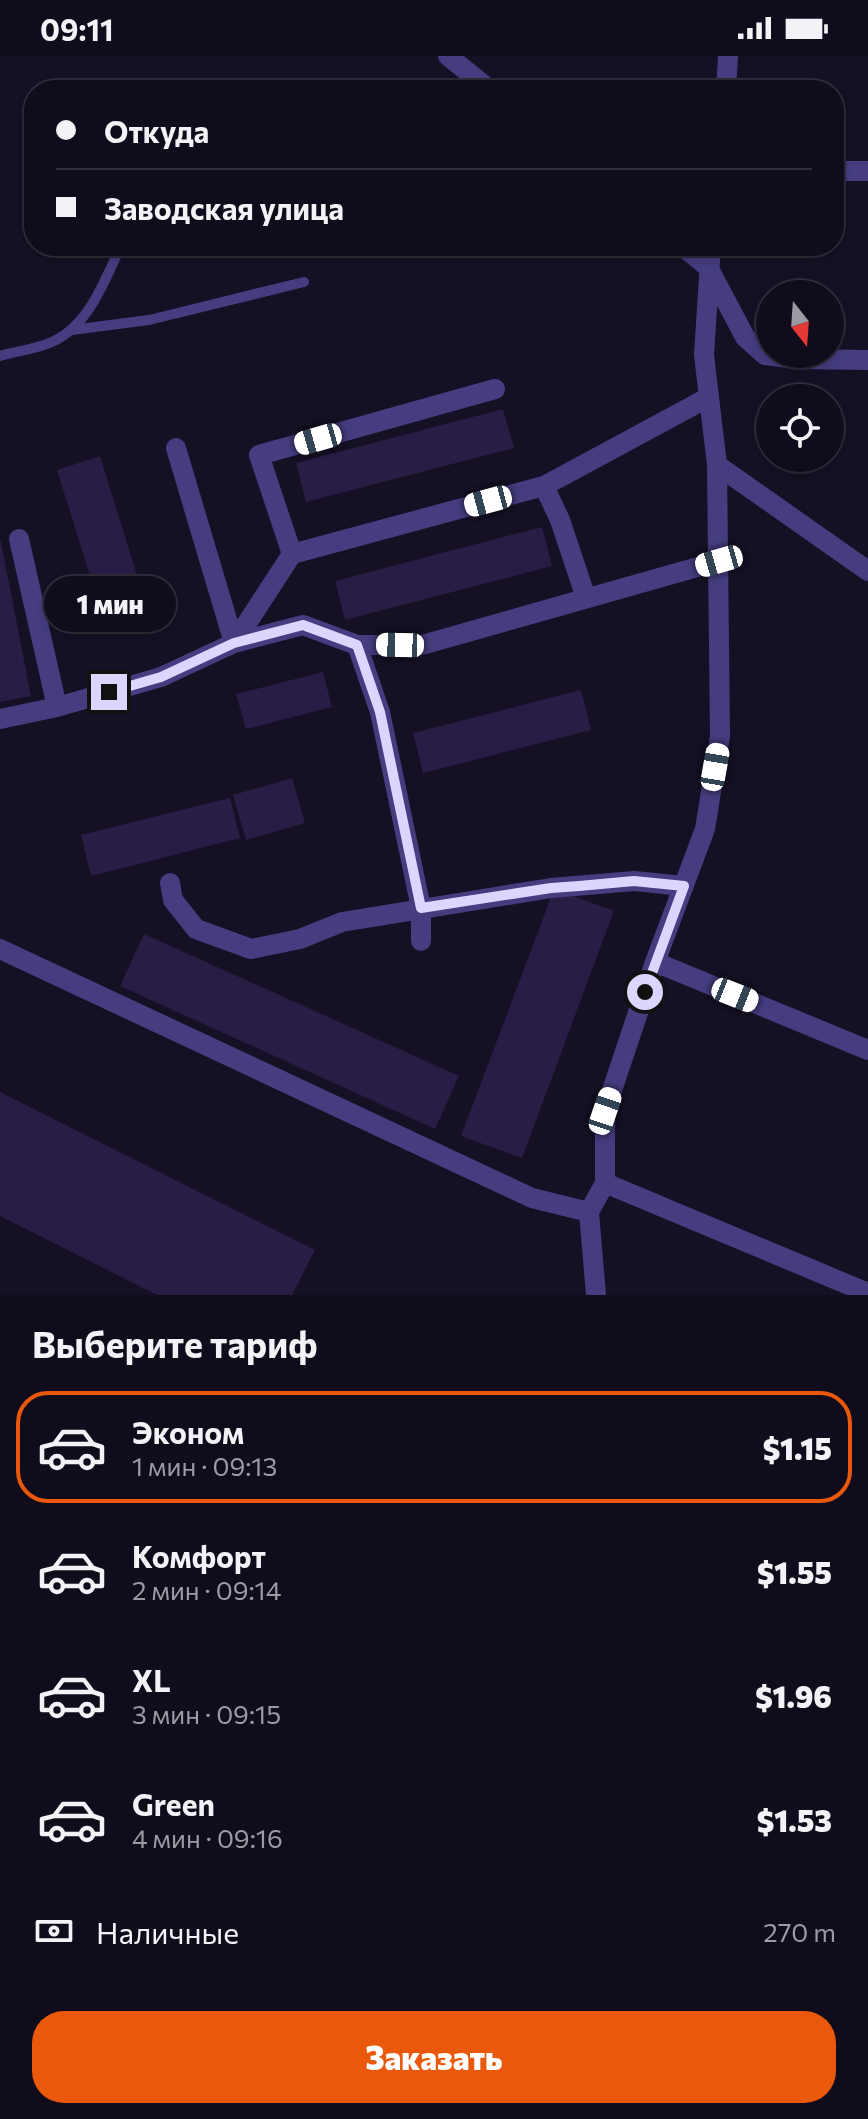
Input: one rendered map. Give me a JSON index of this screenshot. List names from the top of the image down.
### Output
{
  "north": "bottom",
  "page": {
    "status": "09:11",
    "banner": ["Откуда", "Заводская улица"],
    "bubble": "1 мин",
    "heading": "Выберите тариф",
    "list": [
      {
        "name": "Эконом",
        "note": "1 мин · 09:13",
        "value": "$1.15"
      },
      {
        "name": "Комфорт",
        "note": "2 мин · 09:14",
        "value": "$1.55"
      },
      {
        "name": "XL",
        "note": "3 мин · 09:15",
        "value": "$1.96"
      },
      {
        "name": "Green",
        "note": "4 мин · 09:16",
        "value": "$1.53"
      }
    ],
    "pay": ["Наличные", "270 m"],
    "buttons": "Заказать"
  }
}
